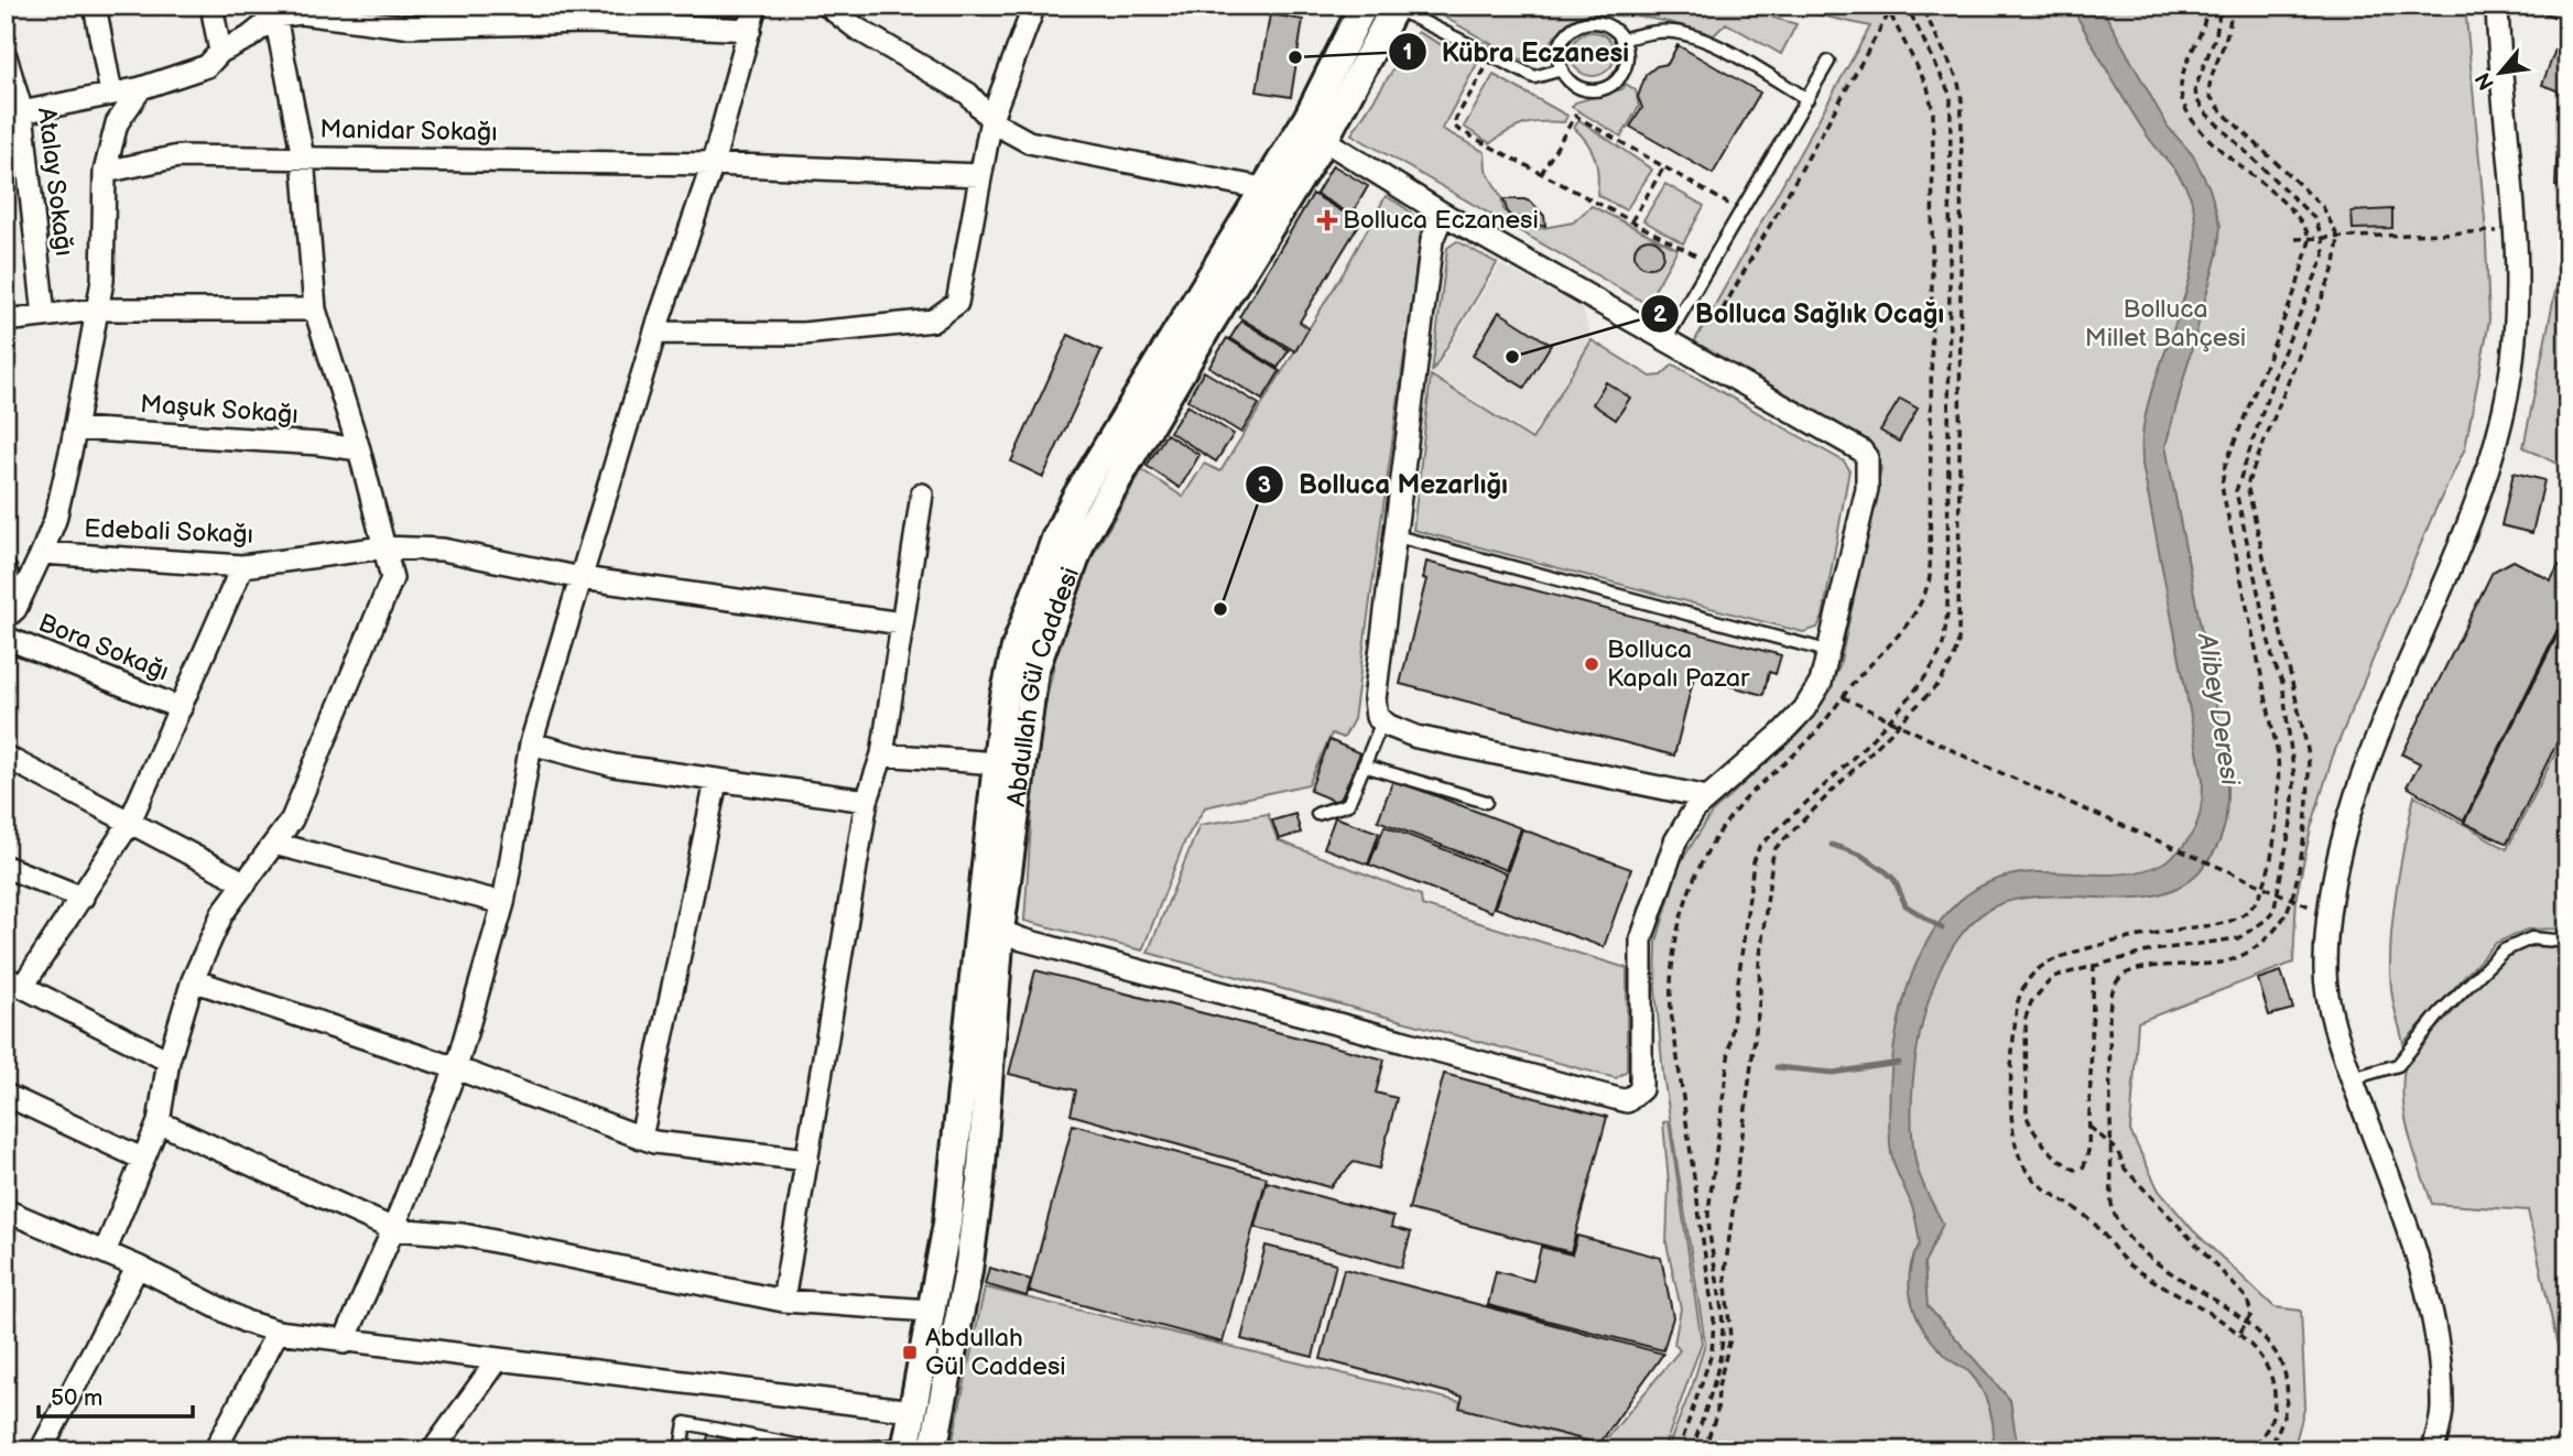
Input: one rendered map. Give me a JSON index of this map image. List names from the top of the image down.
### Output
{
  "streets": {
    "street": [
      "Manidar Sokağı",
      "Atalay Sokağı",
      "Maşuk Sokağı",
      "Edebali Sokağı",
      "Bora Sokağı",
      "Abdullah Gül Caddesi"
    ]
  },
  "water": ["Alibey Deresi"],
  "parks": ["Bolluca Millet Bahçesi"],
  "places": {
    "other": [
      "Kübra Eczanesi",
      "Bolluca Sağlık Ocağı",
      "Bolluca Mezarlığı",
      "Bolluca Kapalı Pazar"
    ],
    "health": ["Bolluca Eczanesi"],
    "transit": ["Abdullah Gül Caddesi"]
  },
  "scale_bar": "50 m",
  "north": "bottom left"
}
